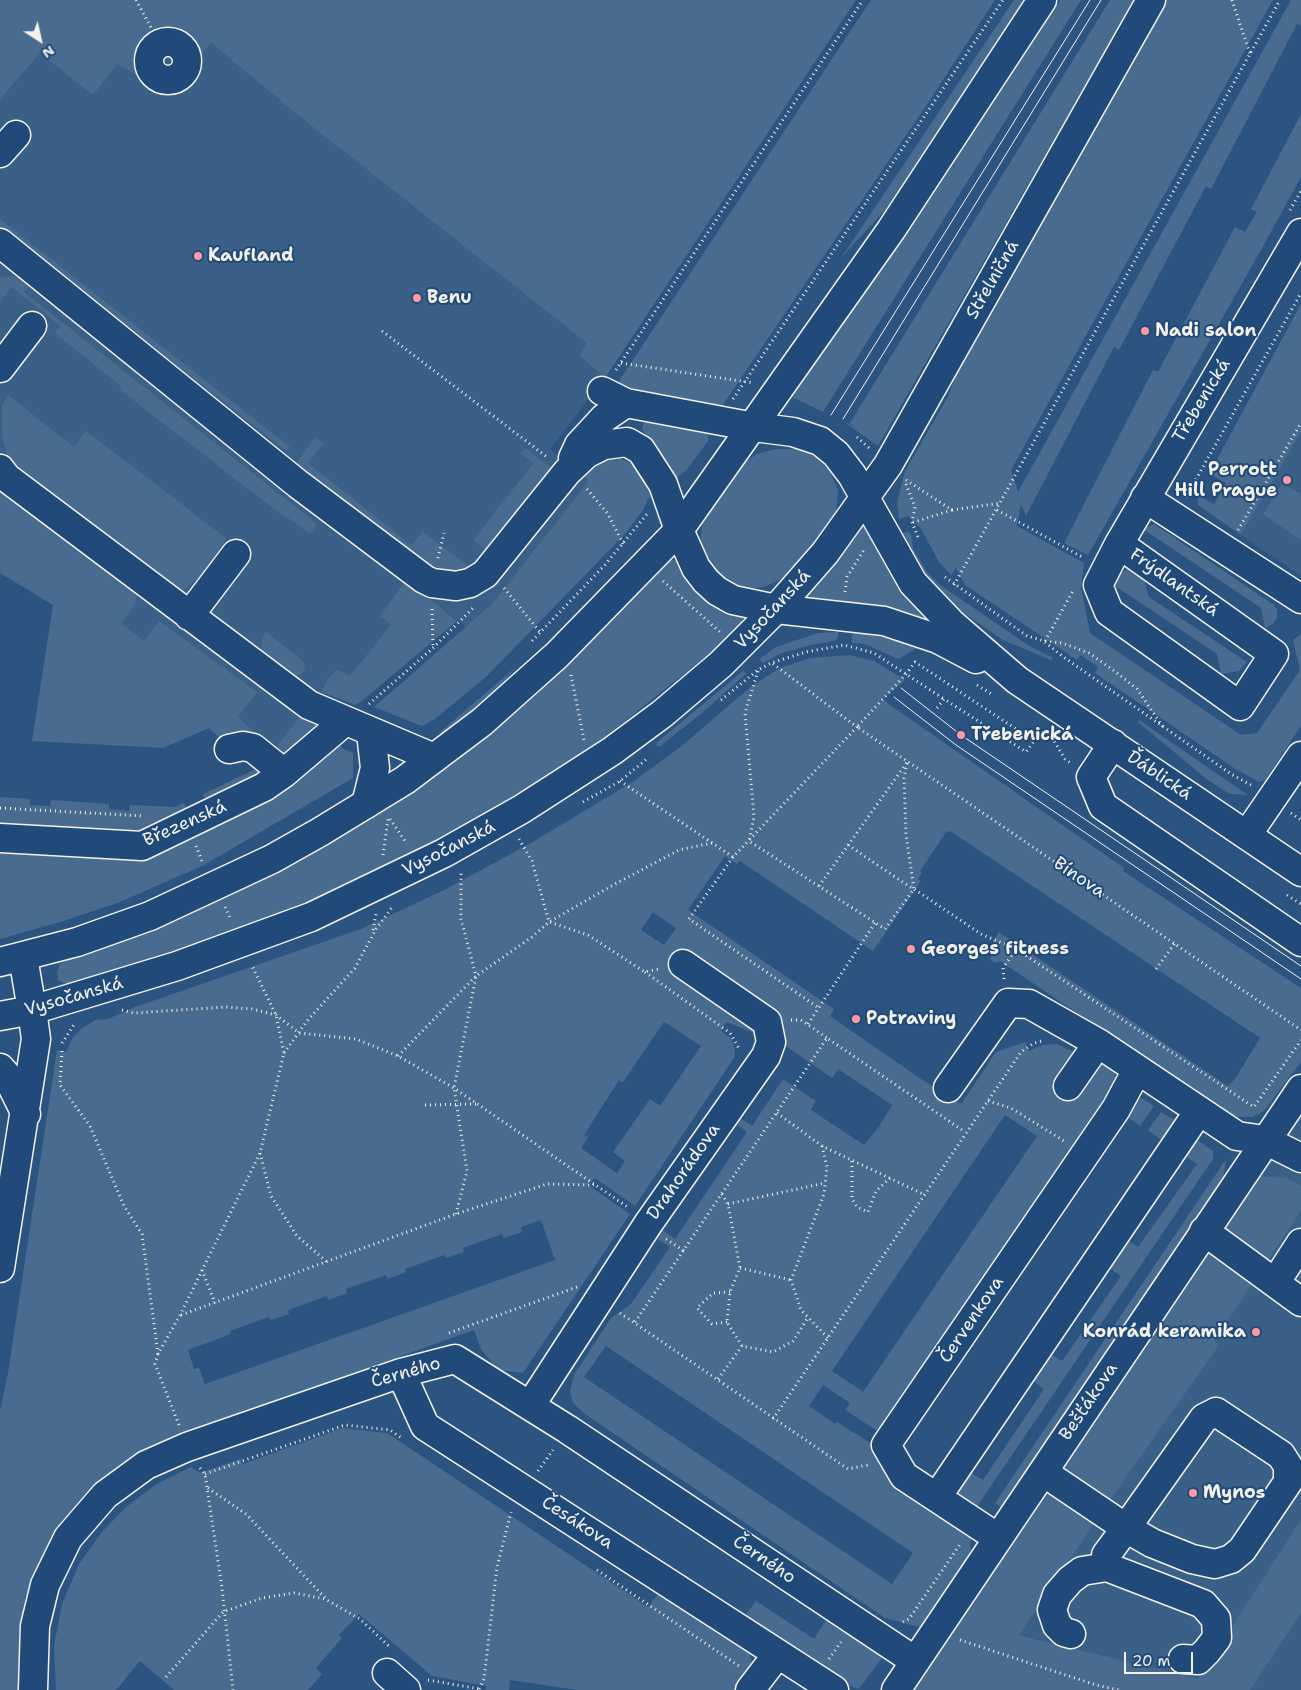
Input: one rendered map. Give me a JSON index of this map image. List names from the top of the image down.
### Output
{
  "streets": {
    "main road": [
      "Střelničná",
      "Třebenická",
      "Frýdlantská",
      "Vysočanská",
      "Ďáblická",
      "Březenská",
      "Drahorádova",
      "Červenkova",
      "Černého",
      "Bešťákova",
      "Česákova"
    ],
    "path": ["Bínova"]
  },
  "crossings": [
    ["Střelničná", "Vysočanská"],
    ["Třebenická", "Frýdlantská"],
    ["Drahorádova", "Černého"],
    ["Červenkova", "Bešťákova"],
    ["Černého", "Bešťákova"],
    ["Černého", "Česákova"]
  ],
  "places": [
    "Kaufland",
    "Benu",
    "Nadi salon",
    "Perrott Hill Prague",
    "Třebenická",
    "Georges fitness",
    "Potraviny",
    "Konrád keramika",
    "Mynos"
  ],
  "scale_bar": "20 m",
  "north": "bottom right"
}
